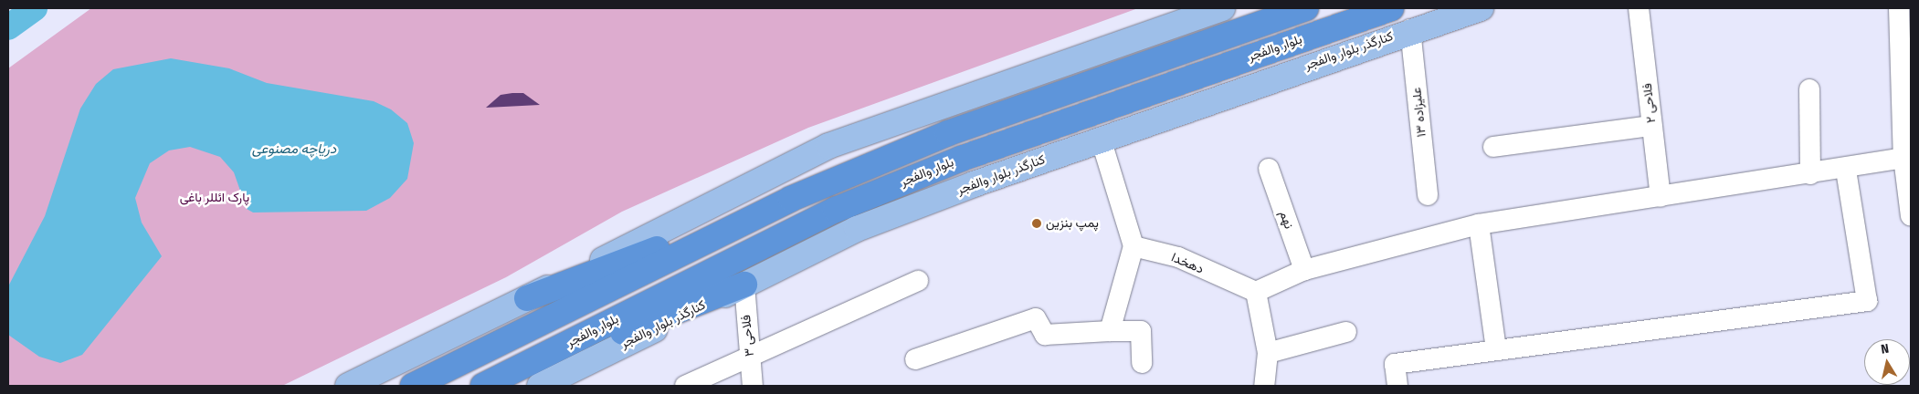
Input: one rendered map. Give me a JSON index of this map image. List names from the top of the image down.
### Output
{
  "streets": {
    "highway": ["بلوار والفجر"],
    "main road": ["کنارگذر بلوار والفجر"],
    "street": [
      "فلاحی ۲",
      "۱۳ علیزاده",
      "نهم",
      "دهخدا",
      "فلاحی ۳"
    ]
  },
  "crossings": [
    ["کنارگذر بلوار والفجر", "۱۳ علیزاده"],
    ["کنارگذر بلوار والفجر", "فلاحی ۳"]
  ],
  "water": ["دریاچه مصنوعی"],
  "parks": ["پارک ائللر باغی"],
  "places": ["پمپ بنزین"],
  "north": "top"
}
